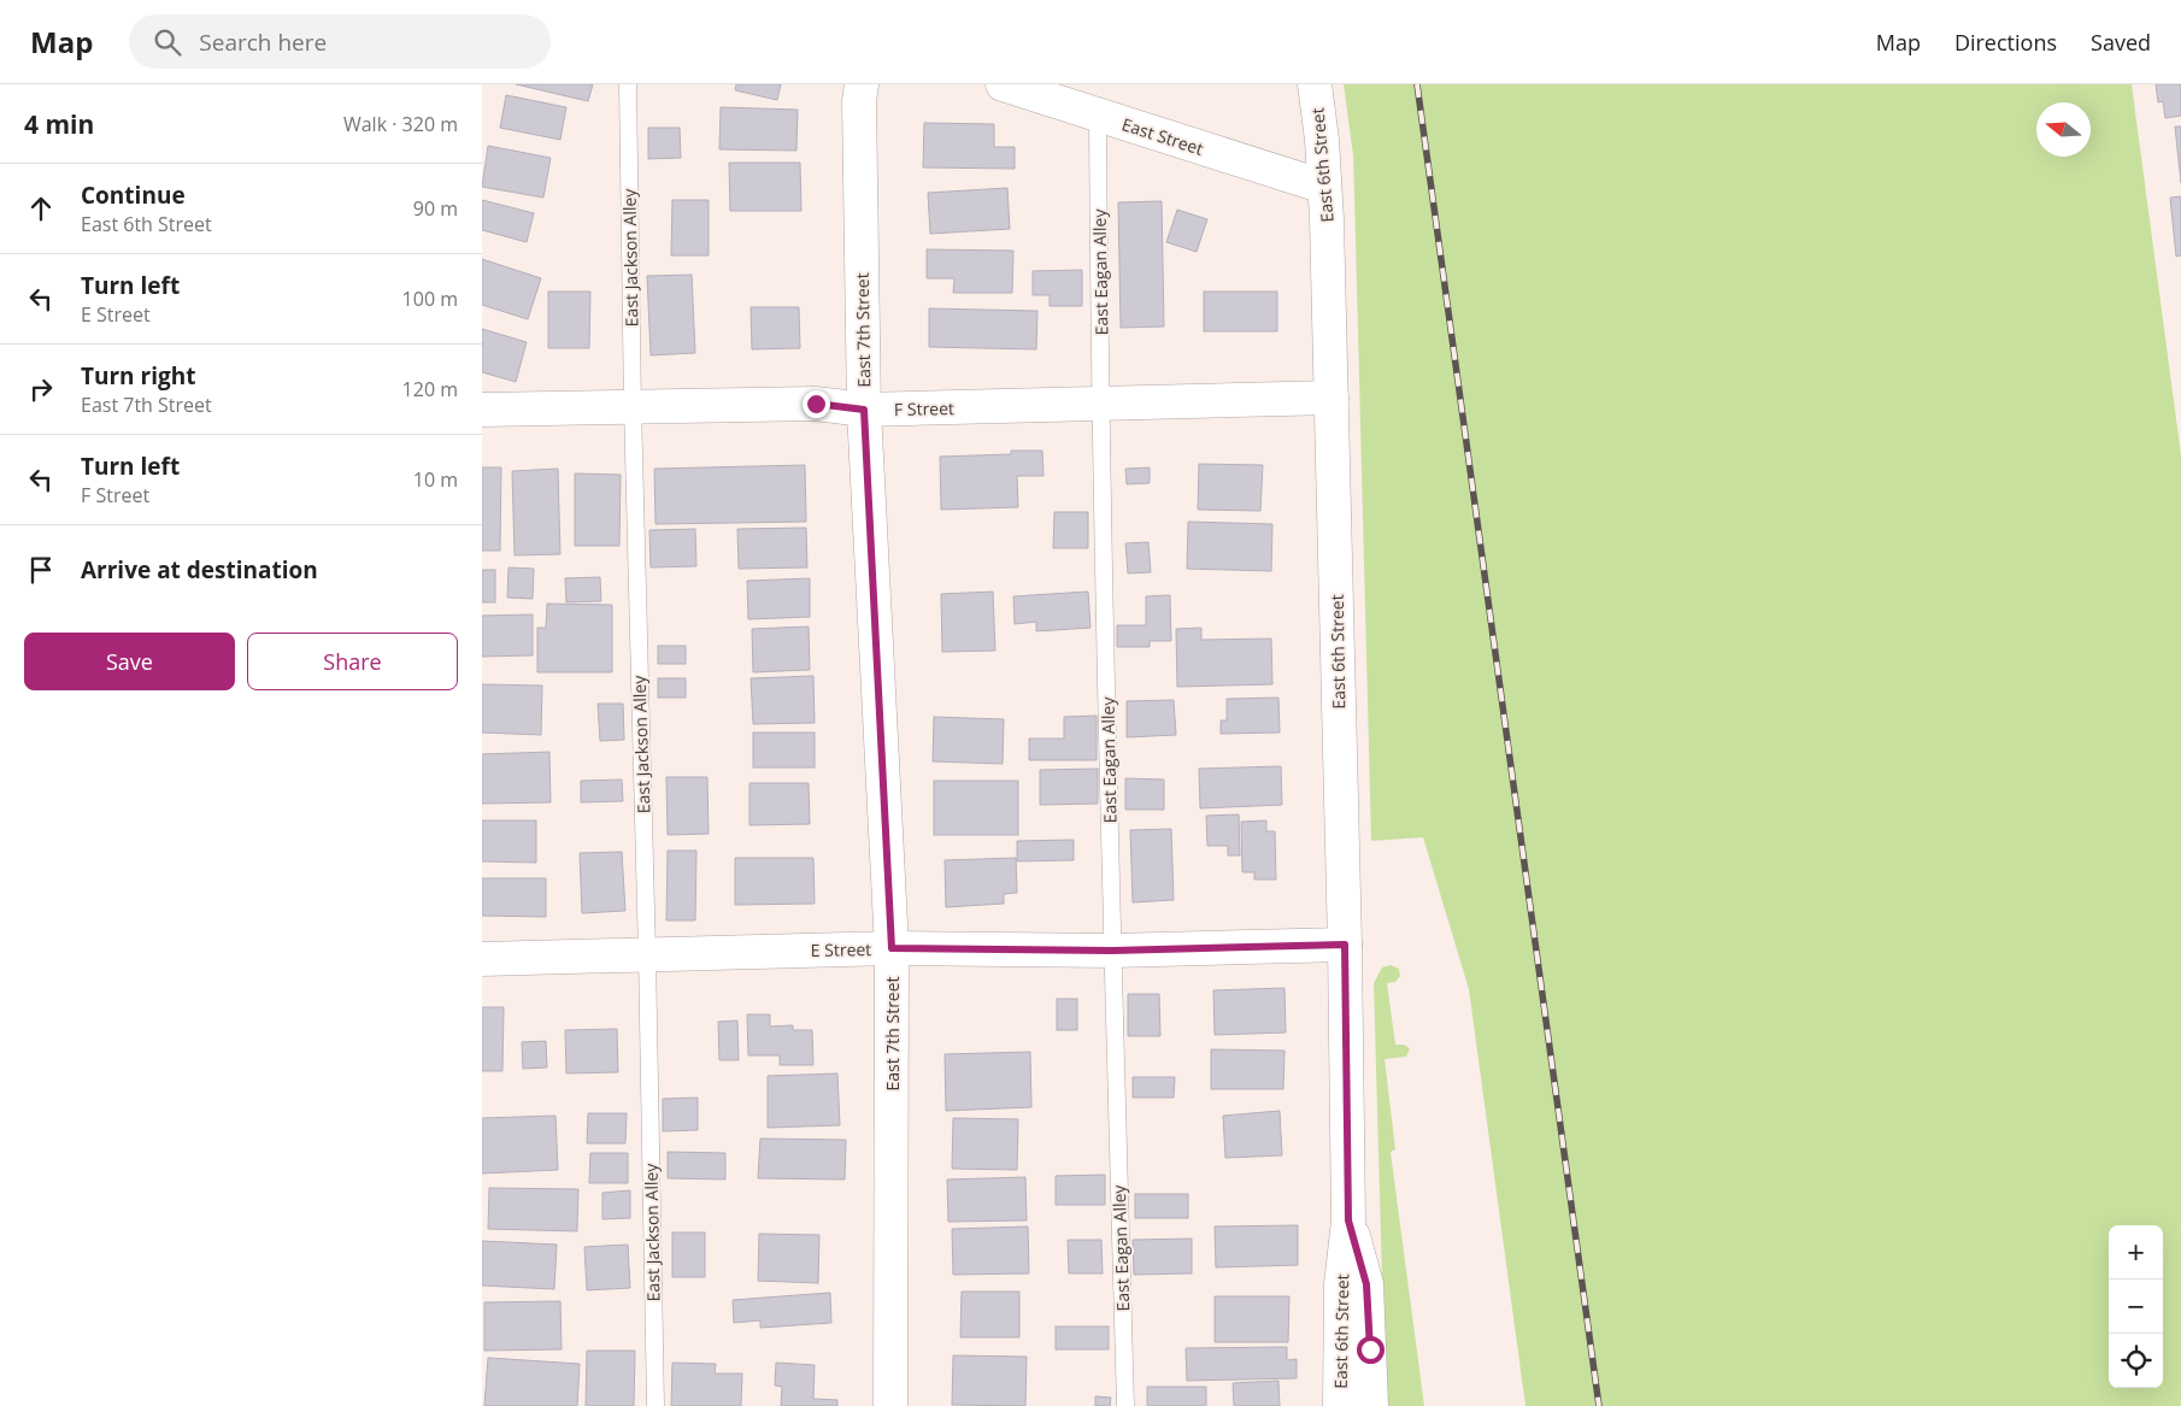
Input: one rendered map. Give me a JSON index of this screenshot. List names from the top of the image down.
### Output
{
  "streets": {
    "street": [
      "East Street",
      "East 6th Street",
      "East 7th Street",
      "F Street",
      "E Street"
    ],
    "lane": ["East Jackson Alley", "East Eagan Alley"]
  },
  "crossings": [
    ["East Street", "East 6th Street"],
    ["East Street", "East Eagan Alley"],
    ["East 6th Street", "F Street"],
    ["East 6th Street", "E Street"],
    ["East Jackson Alley", "F Street"],
    ["East Jackson Alley", "E Street"],
    ["East Eagan Alley", "F Street"],
    ["East Eagan Alley", "E Street"],
    ["East 7th Street", "F Street"],
    ["East 7th Street", "E Street"]
  ],
  "north": "left",
  "page": {
    "header": "Map",
    "search": "Search here",
    "nav": ["Map", "Directions", "Saved"],
    "heading": ["4 min", "Walk · 320 m"],
    "list": [
      ["Continue", "East 6th Street", "90 m"],
      ["Turn left", "E Street", "100 m"],
      ["Turn right", "East 7th Street", "120 m"],
      ["Turn left", "F Street", "10 m"],
      "Arrive at destination"
    ],
    "buttons": ["Save", "Share"],
    "map_buttons": ["+", "−"]
  }
}
